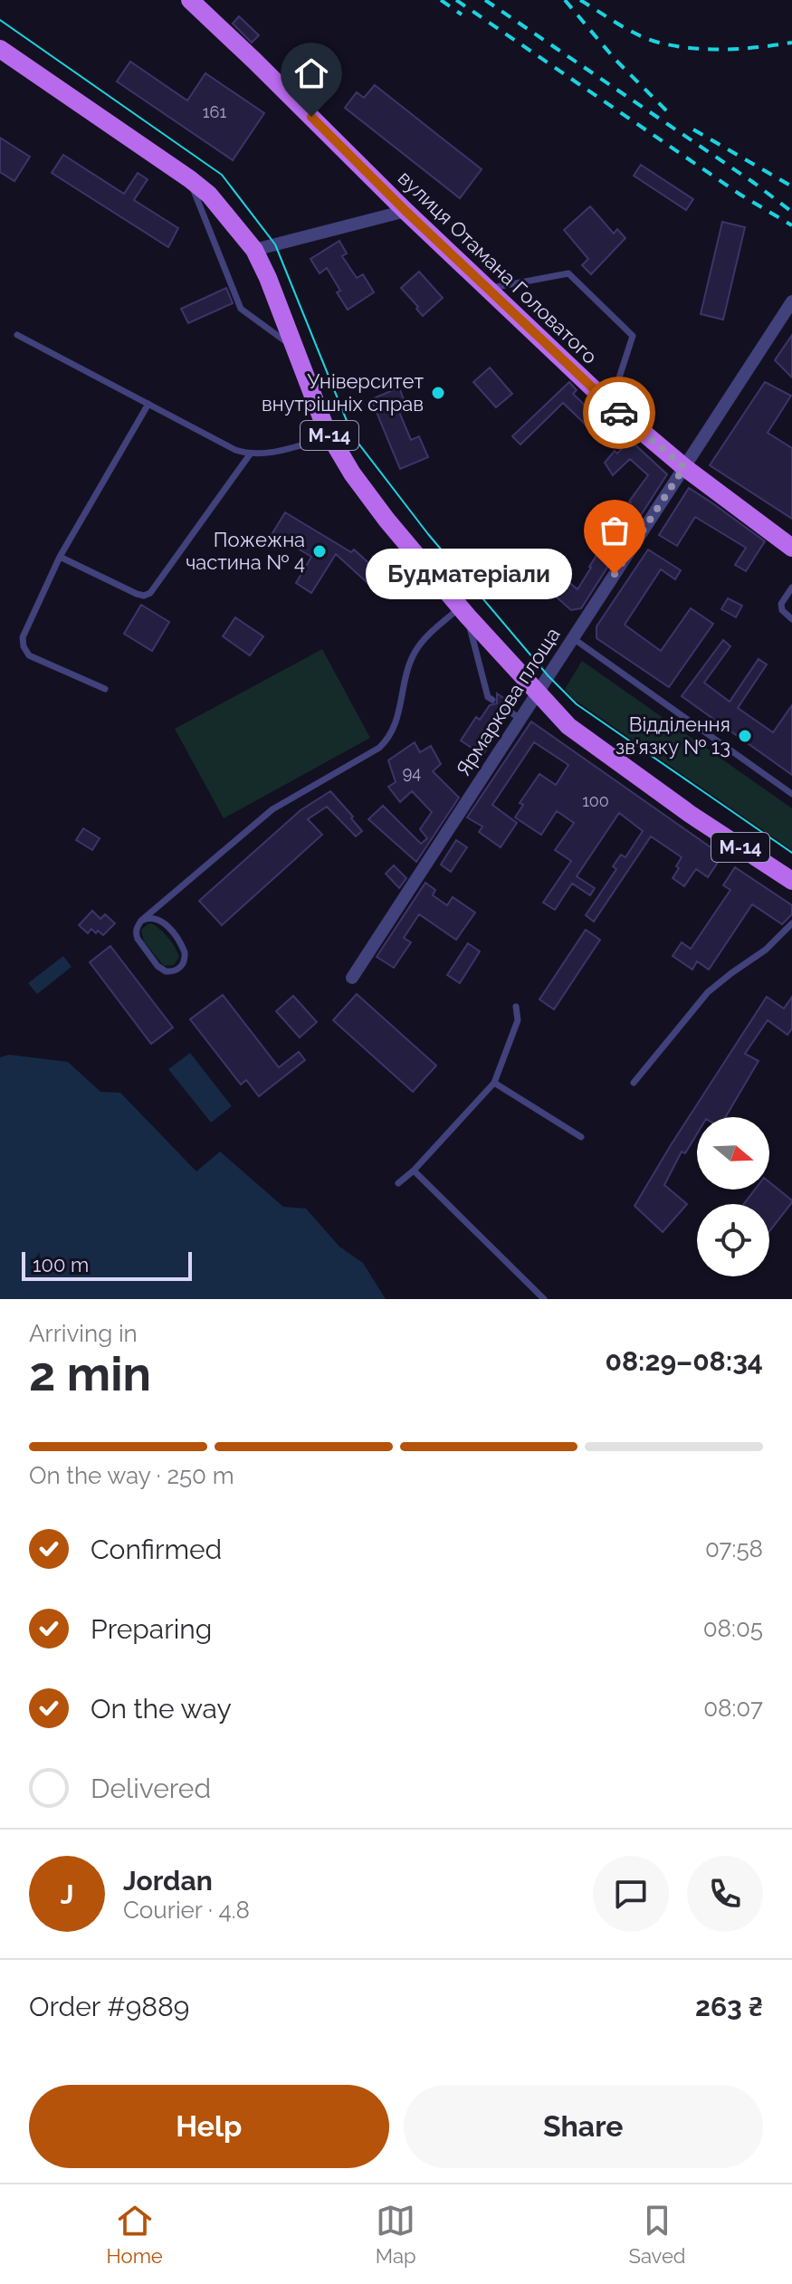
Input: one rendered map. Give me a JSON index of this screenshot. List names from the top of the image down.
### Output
{
  "streets": {
    "main road": ["вулиця Отамана Головатого", "М-14"],
    "street": ["Ярмаркова площа"]
  },
  "crossings": [
    ["вулиця Отамана Головатого", "Ярмаркова площа"],
    ["М-14", "Ярмаркова площа"]
  ],
  "places": [
    "Університет внутрішніх справ",
    "Пожежна частина № 4",
    "Будматеріали",
    "Відділення зв'язку № 13"
  ],
  "house_numbers": ["161", "94", "100"],
  "scale_bar": "100 m",
  "north": "right",
  "page": {
    "bubble": "Будматеріали",
    "scale": "100 m",
    "heading": ["2 min", "Arriving in", "08:29–08:34"],
    "panel": [
      "Jordan",
      "Courier · 4.8",
      "Order #9889",
      "263 ₴"
    ],
    "bar": "On the way · 250 m",
    "list": [
      ["Confirmed", "07:58"],
      ["Preparing", "08:05"],
      ["On the way", "08:07"],
      "Delivered"
    ],
    "round": "J",
    "buttons": ["Help", "Share"],
    "tabs": ["Home", "Map", "Saved"]
  }
}
